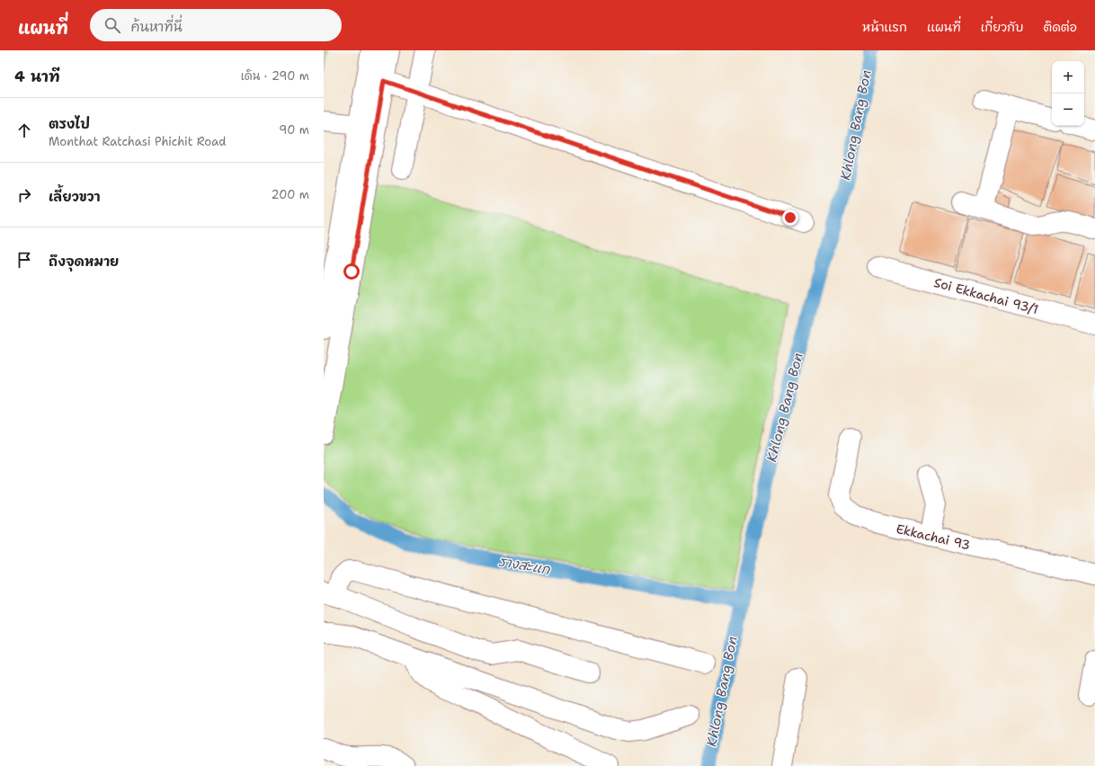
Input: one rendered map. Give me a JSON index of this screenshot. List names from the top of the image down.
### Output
{
  "streets": {
    "street": ["Soi Ekkachai 93/1", "Ekkachai 93"]
  },
  "water": ["Khlong Bang Bon", "รางสะแก"],
  "page": {
    "header": "แผนที่",
    "search": "ค้นหาที่นี่",
    "nav": [
      "หน้าแรก",
      "แผนที่",
      "เกี่ยวกับ",
      "ติดต่อ"
    ],
    "heading": ["4 นาที", "เดิน · 290 m"],
    "map_buttons": ["+", "−"],
    "list": [
      ["ตรงไป", "Monthat Ratchasi Phichit Road", "90 m"],
      ["เลี้ยวขวา", "200 m"],
      "ถึงจุดหมาย"
    ]
  }
}
